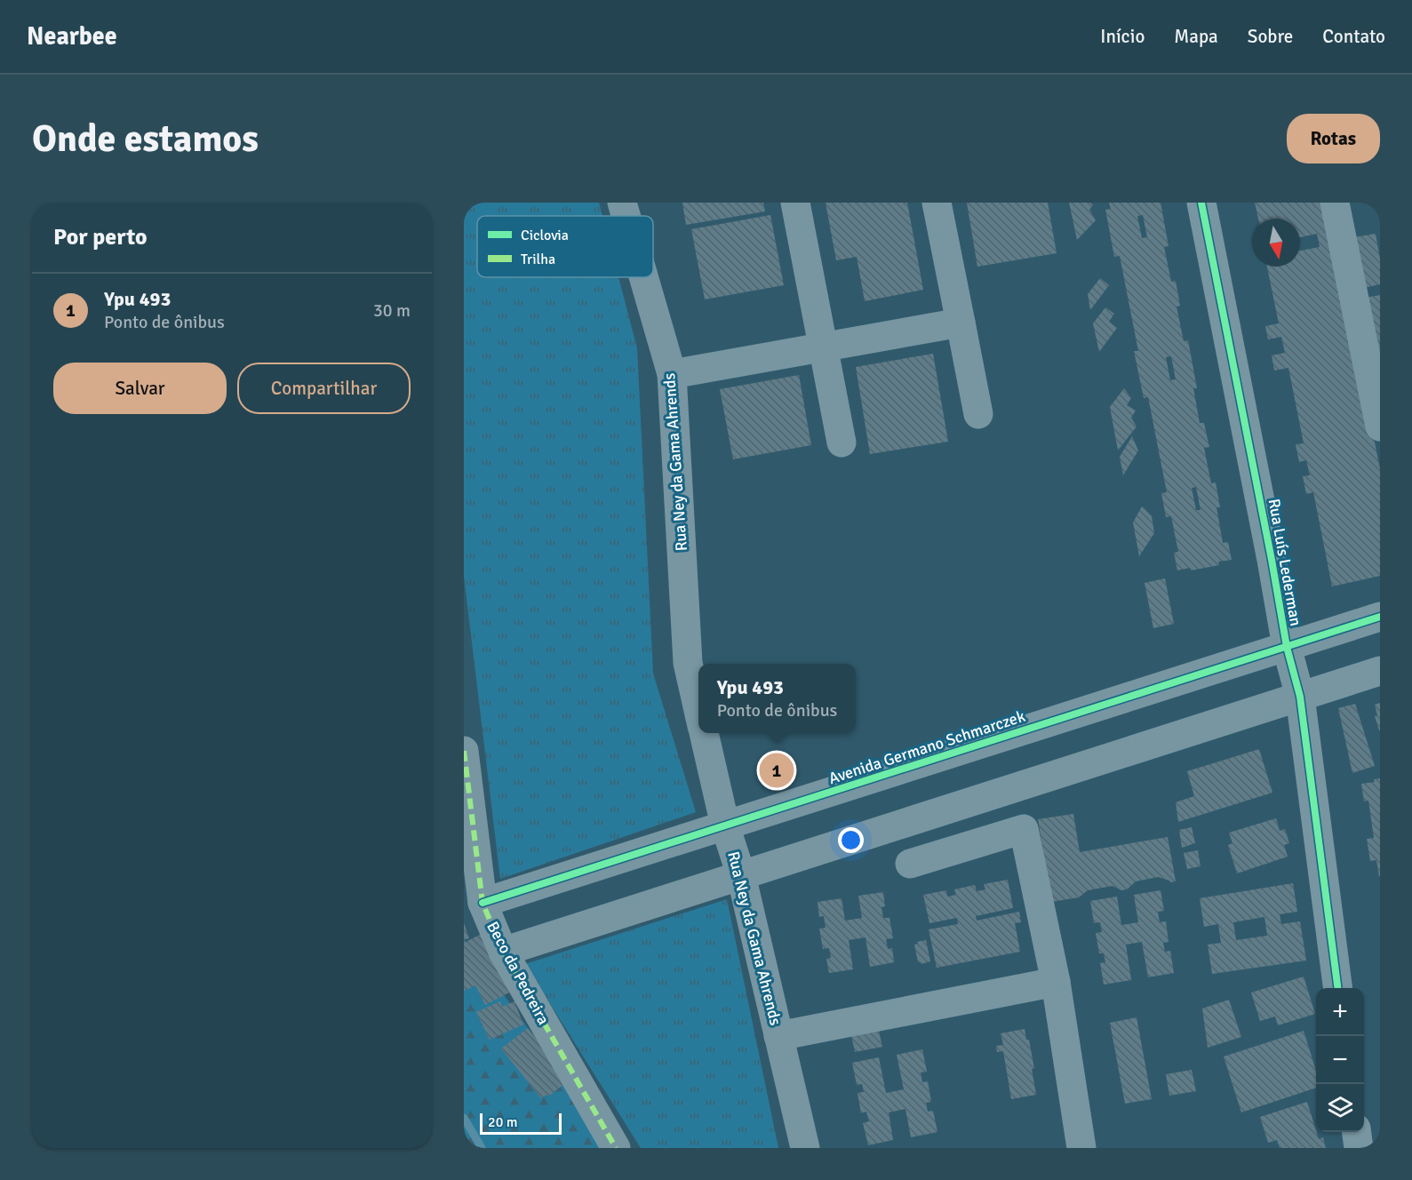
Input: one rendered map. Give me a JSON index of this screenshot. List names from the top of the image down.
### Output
{
  "streets": {
    "street": [
      "Rua Ney da Gama Ahrends",
      "Rua Luís Lederman",
      "Avenida Germano Schmarczek",
      "Beco da Pedreira"
    ]
  },
  "crossings": [
    ["Rua Ney da Gama Ahrends", "Avenida Germano Schmarczek"],
    ["Rua Luís Lederman", "Avenida Germano Schmarczek"],
    ["Avenida Germano Schmarczek", "Beco da Pedreira"]
  ],
  "legend": ["Ciclovia", "Trilha"],
  "scale_bar": "20 m",
  "north": "bottom",
  "page": {
    "header": "Nearbee",
    "nav": [
      "Início",
      "Mapa",
      "Sobre",
      "Contato"
    ],
    "buttons": [
      "Rotas",
      ["Salvar", "Compartilhar"]
    ],
    "title": "Onde estamos",
    "heading": "Por perto",
    "list": [
      {
        "mark": "1",
        "name": "Ypu 493",
        "note": "Ponto de ônibus",
        "value": "30 m"
      }
    ],
    "popup": ["Ypu 493", "Ponto de ônibus"],
    "pins": "1",
    "map_buttons": ["+", "−"],
    "scale": "20 m"
  }
}
